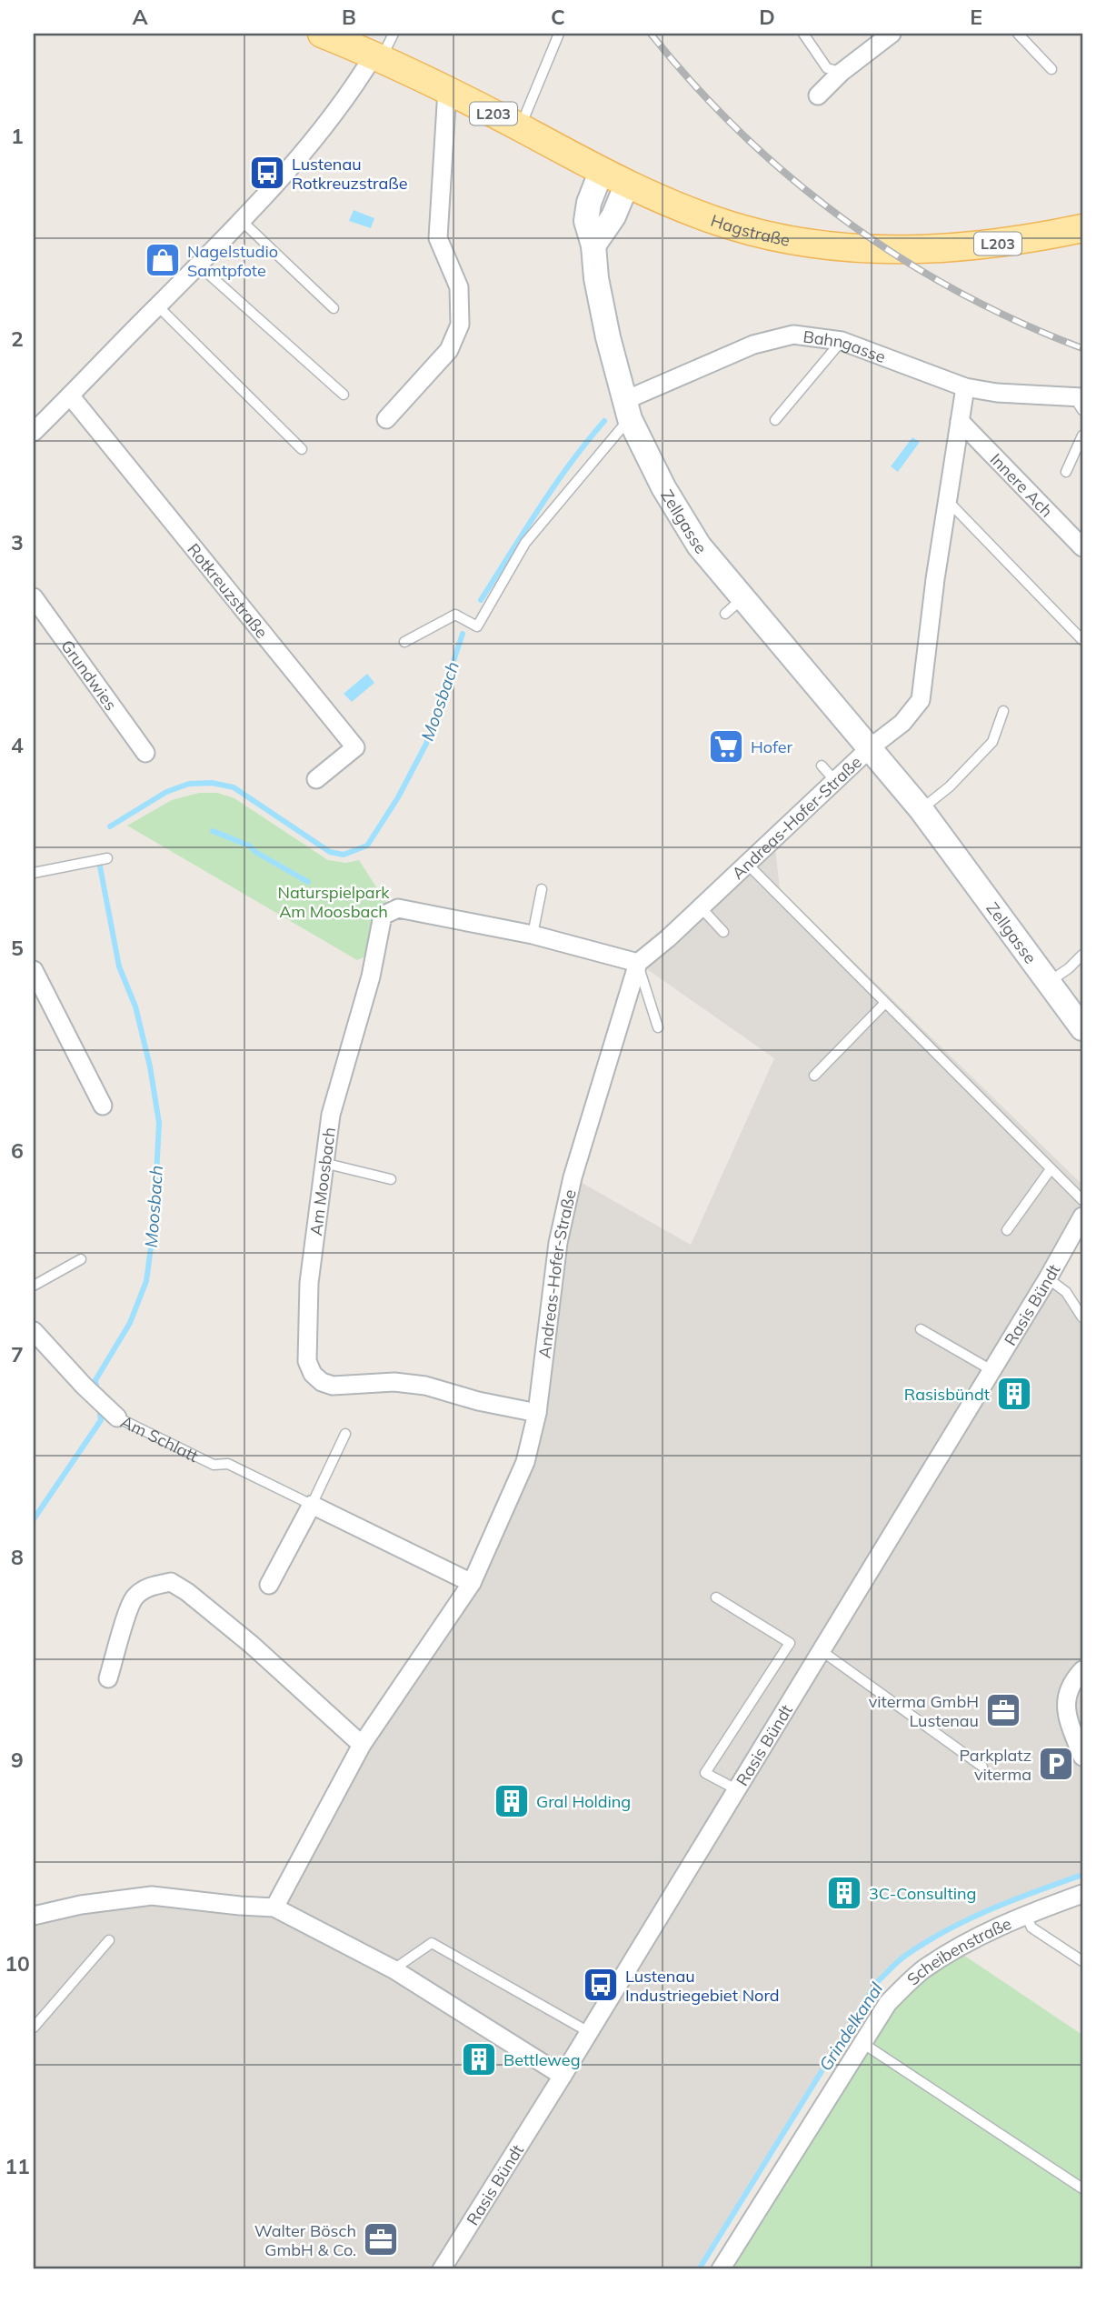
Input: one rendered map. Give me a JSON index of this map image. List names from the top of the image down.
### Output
{
  "streets": {
    "main road": ["L203", "Hagstraße", "Zellgasse"],
    "street": [
      "Bahngasse",
      "Innere Ach",
      "Rotkreuzstraße",
      "Grundwies",
      "Andreas-Hofer-Straße",
      "Am Moosbach",
      "Rasis Bündt",
      "Am Schlatt",
      "Scheibenstraße"
    ]
  },
  "crossings": [
    ["Hagstraße", "Zellgasse"],
    ["Bahngasse", "Zellgasse"],
    ["Zellgasse", "Andreas-Hofer-Straße"],
    ["Andreas-Hofer-Straße", "Am Moosbach"]
  ],
  "water": ["Moosbach", "Grindelkanal"],
  "parks": ["Naturspielpark Am Moosbach"],
  "places": {
    "bus stop": ["Lustenau Rotkreuzstraße", "Lustenau Industriegebiet Nord"],
    "shop": ["Nagelstudio Samtpfote"],
    "supermarket": ["Hofer"],
    "building": [
      "Rasisbündt",
      "Gral Holding",
      "3C-Consulting",
      "Bettleweg"
    ],
    "office": ["viterma GmbH Lustenau", "Walter Bösch GmbH & Co."],
    "parking": ["Parkplatz viterma"]
  },
  "grid": {
    "columns": [
      "A",
      "B",
      "C",
      "D",
      "E"
    ],
    "rows": [
      "1",
      "2",
      "3",
      "4",
      "5",
      "6",
      "7",
      "8",
      "9",
      "10",
      "11"
    ]
  }
}
